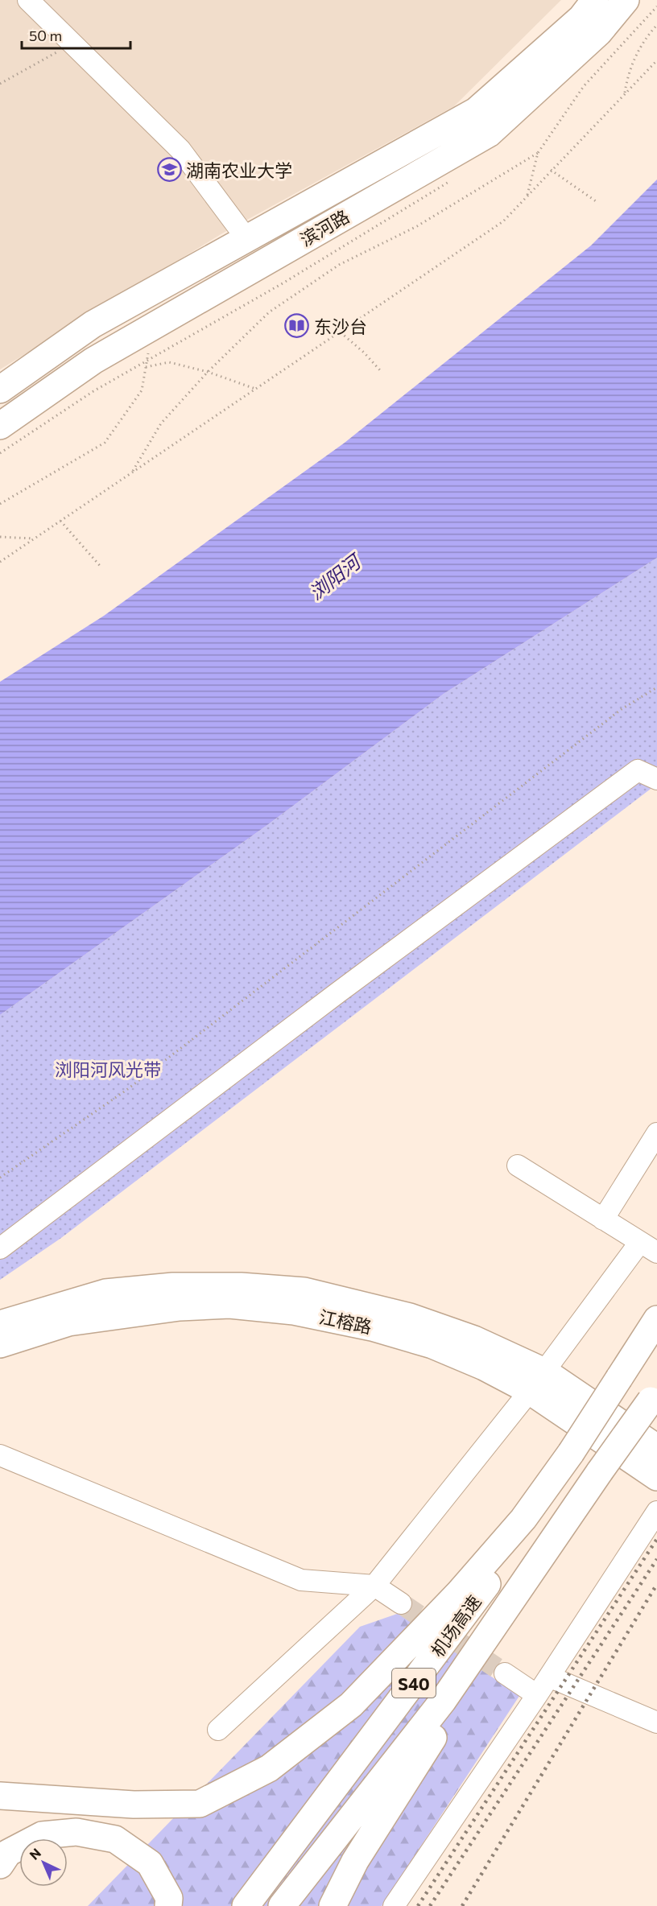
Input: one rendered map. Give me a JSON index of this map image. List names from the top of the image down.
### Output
{
  "streets": {
    "main road": [
      "滨河路",
      "江榕路",
      "机场高速",
      "S40"
    ]
  },
  "water": ["浏阳河"],
  "parks": ["浏阳河风光带"],
  "places": {
    "school or university": ["湖南农业大学"],
    "library": ["东沙台"]
  },
  "scale_bar": "50 m",
  "north": "top left"
}
